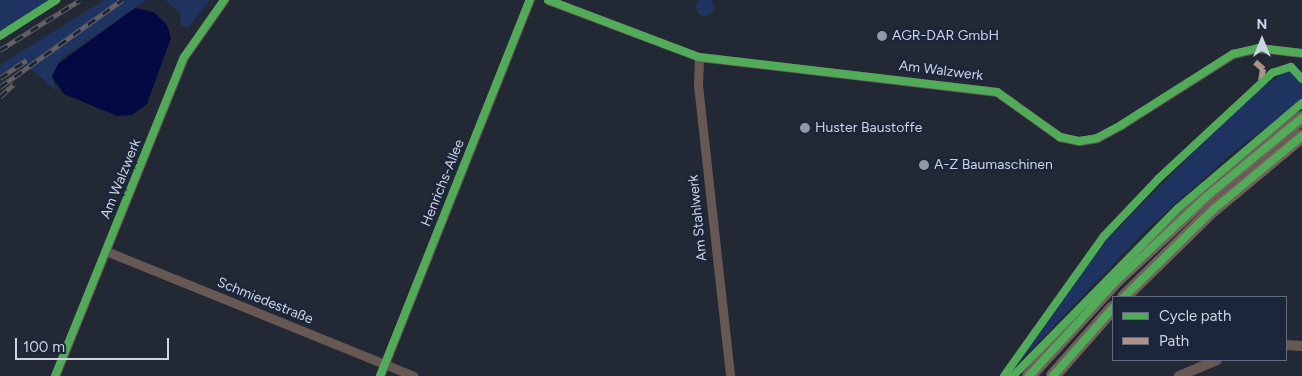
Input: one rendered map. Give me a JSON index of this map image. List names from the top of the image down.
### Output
{
  "streets": {
    "street": [
      "Am Walzwerk",
      "Henrichs-Allee",
      "Am Stahlwerk",
      "Schmiedestraße"
    ]
  },
  "crossings": [
    ["Am Walzwerk", "Am Stahlwerk"],
    ["Am Walzwerk", "Schmiedestraße"],
    ["Henrichs-Allee", "Schmiedestraße"]
  ],
  "places": ["AGR-DAR GmbH", "Huster Baustoffe", "A-Z Baumaschinen"],
  "legend": ["Cycle path", "Path"],
  "scale_bar": "100 m",
  "north": "top"
}
